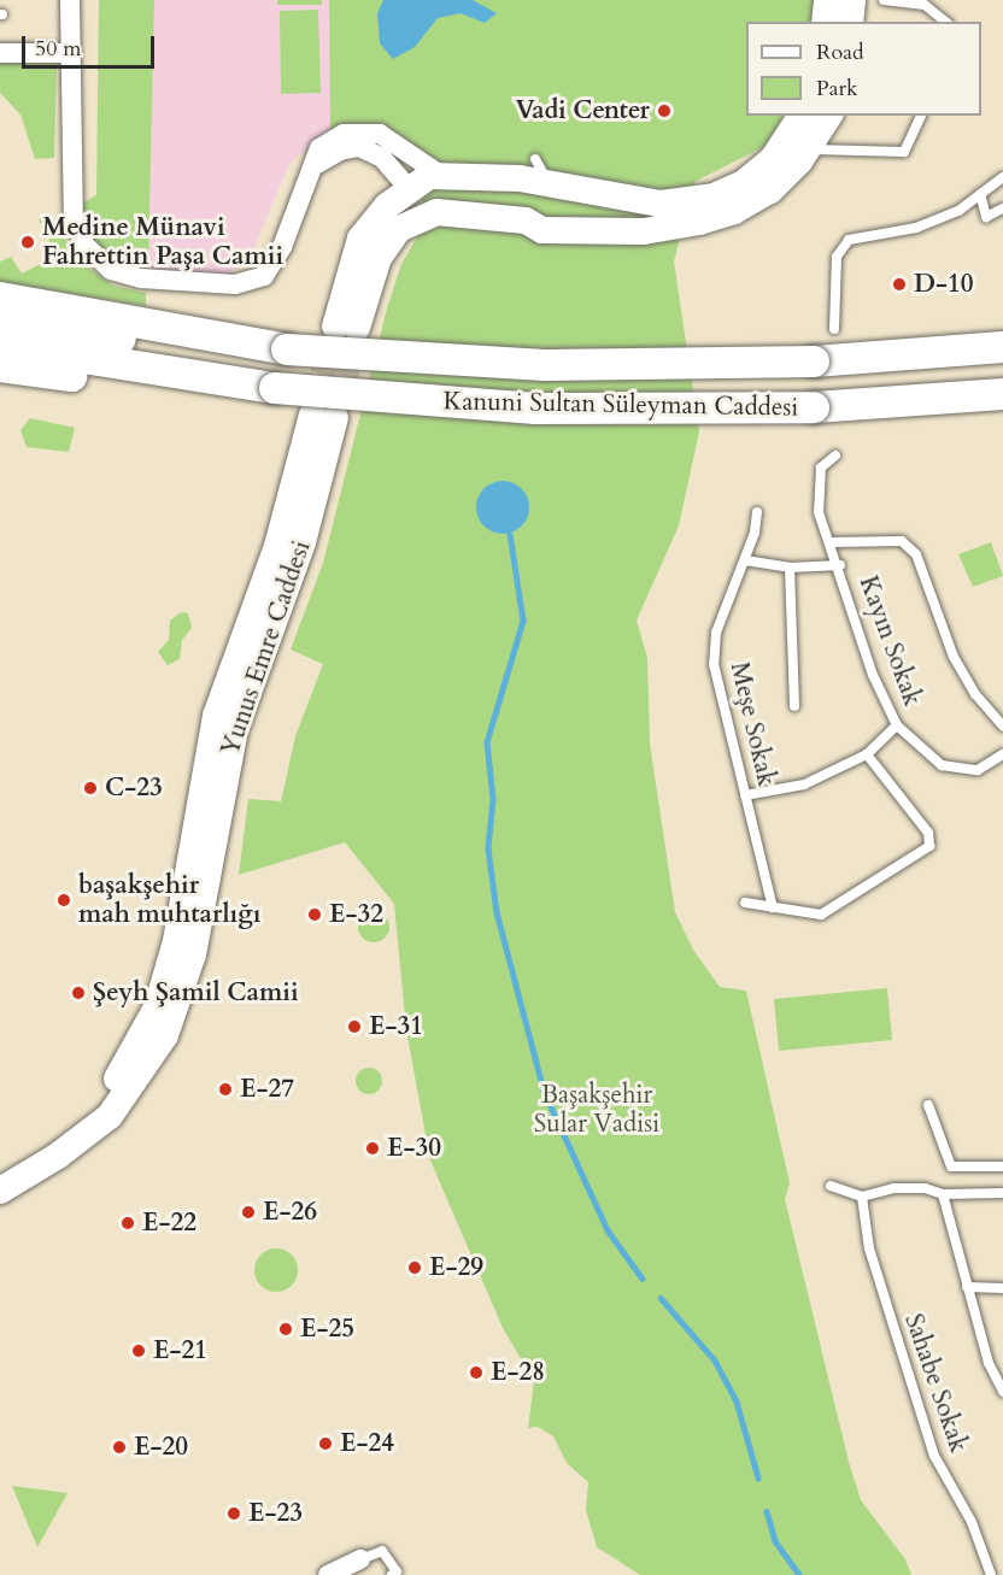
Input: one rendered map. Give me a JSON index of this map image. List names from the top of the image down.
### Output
{
  "streets": {
    "main road": ["Kanuni Sultan Süleyman Caddesi"],
    "street": ["Yunus Emre Caddesi"],
    "lane": ["Kayın Sokak", "Meşe Sokak", "Sahabe Sokak"]
  },
  "parks": ["Başakşehir Sular Vadisi"],
  "places": [
    "Vadi Center",
    "Medine Münavi Fahrettin Paşa Camii",
    "D-10",
    "C-23",
    "başakşehir mah muhtarlığı",
    "E-32",
    "Şeyh Şamil Camii",
    "E-31",
    "E-27",
    "E-30",
    "E-26",
    "E-22",
    "E-29",
    "E-25",
    "E-21",
    "E-28",
    "E-24",
    "E-20",
    "E-23"
  ],
  "legend": ["Road", "Park"],
  "scale_bar": "50 m"
}
